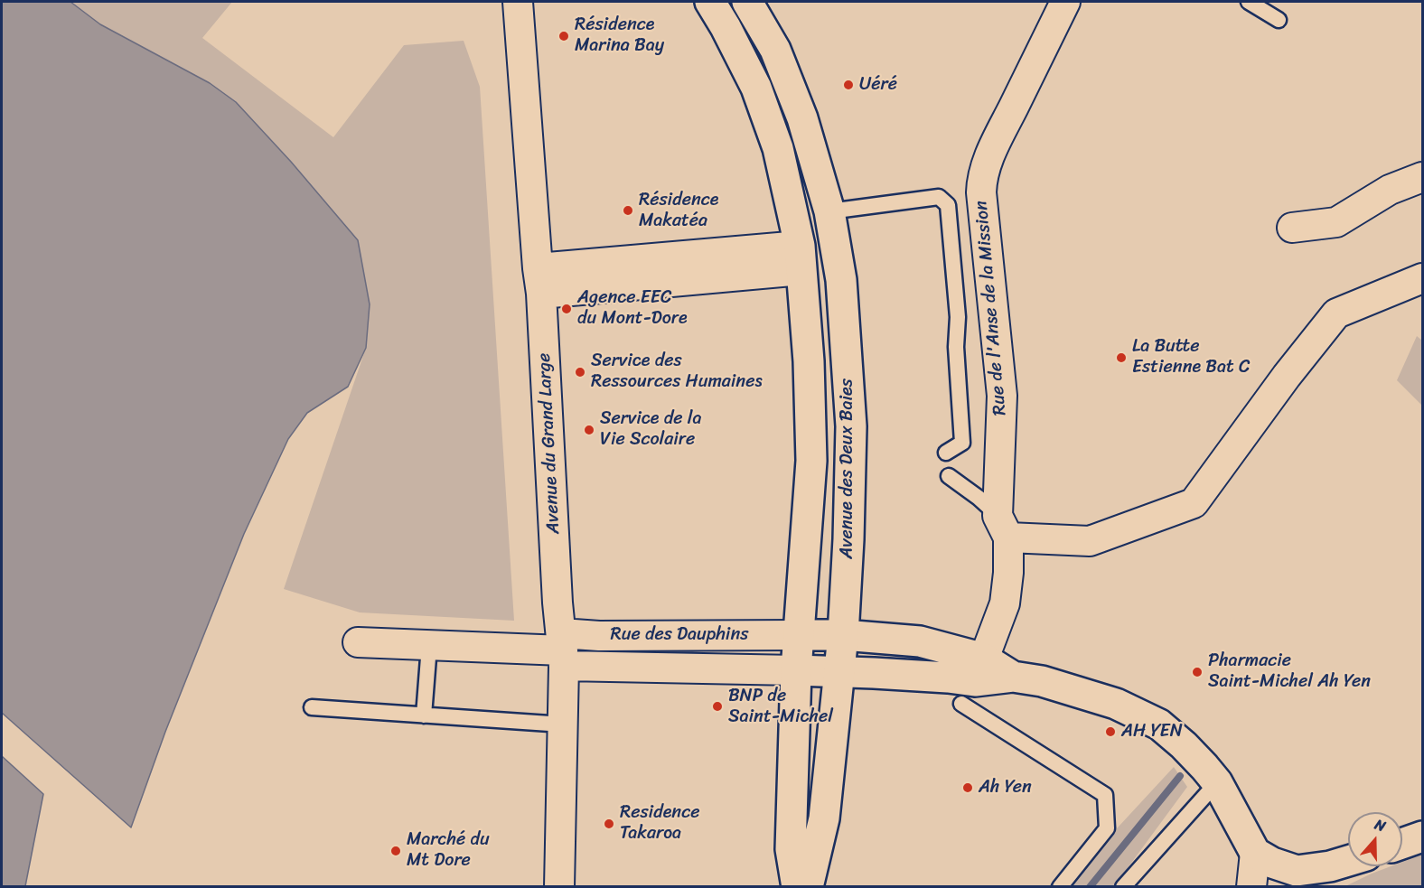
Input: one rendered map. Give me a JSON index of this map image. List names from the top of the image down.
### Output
{
  "streets": {
    "main road": ["Avenue des Deux Baies"],
    "street": ["Rue de l'Anse de la Mission", "Avenue du Grand Large", "Rue des Dauphins"]
  },
  "crossings": [
    ["Avenue du Grand Large", "Rue des Dauphins"],
    ["Avenue des Deux Baies", "Rue des Dauphins"]
  ],
  "places": [
    "Résidence Marina Bay",
    "Uéré",
    "Résidence Makatéa",
    "Agence EEC du Mont-Dore",
    "La Butte Estienne Bat C",
    "Service des Ressources Humaines",
    "Service de la Vie Scolaire",
    "Pharmacie Saint-Michel Ah Yen",
    "BNP de Saint-Michel",
    "AH YEN",
    "Ah Yen",
    "Residence Takaroa",
    "Marché du Mt Dore"
  ],
  "north": "top"
}
